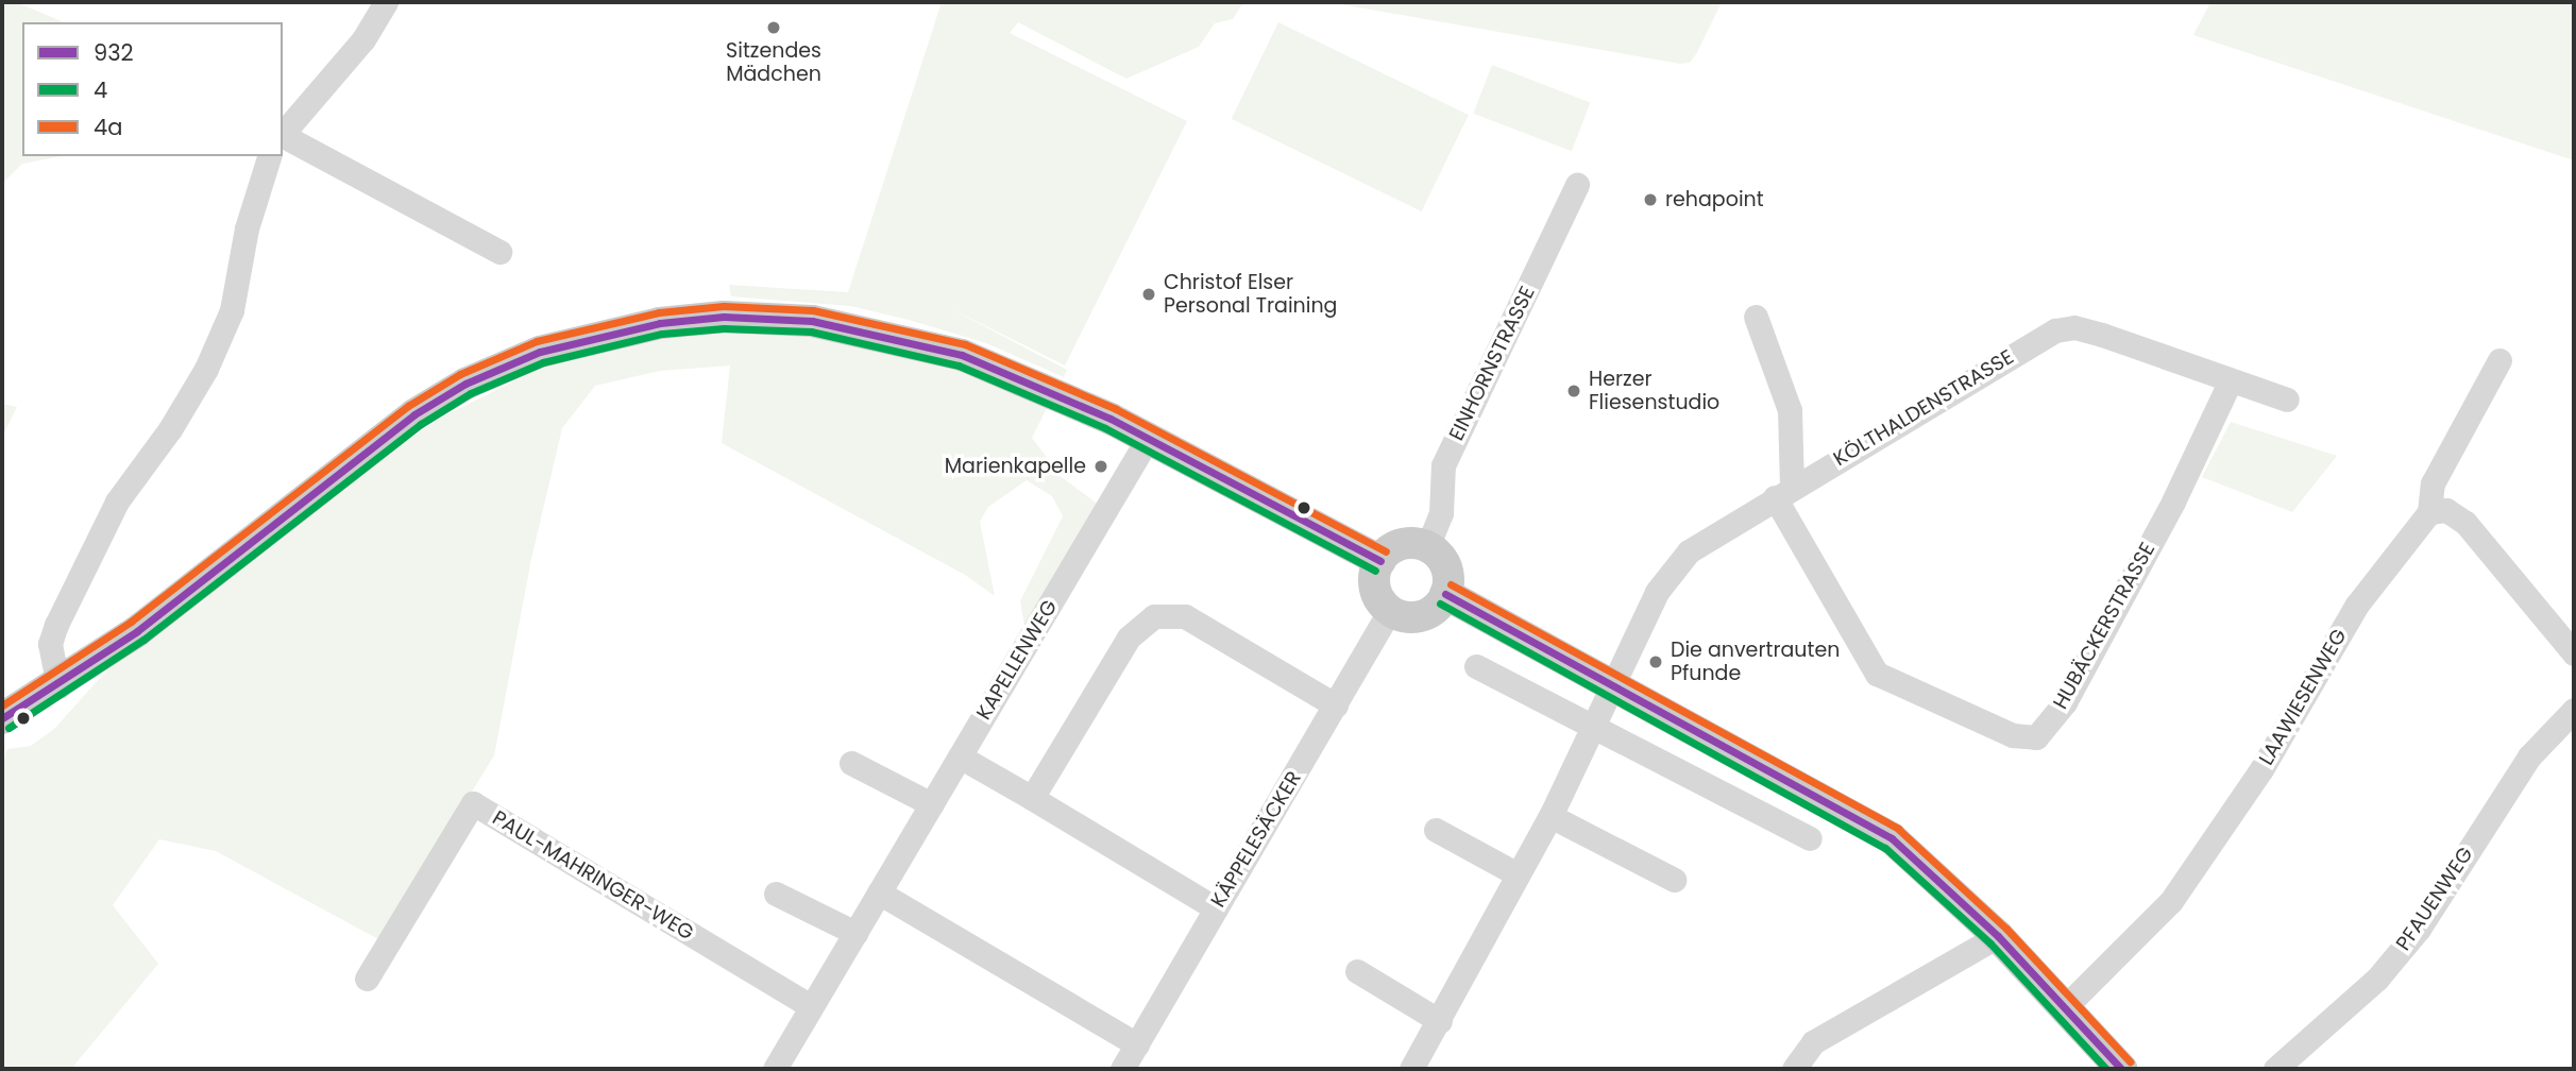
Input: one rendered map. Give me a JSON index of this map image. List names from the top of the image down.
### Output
{
  "streets": {
    "street": [
      "EINHORNSTRASSE",
      "KÖLTHALDENSTRASSE",
      "HUBÄCKERSTRASSE",
      "KAPELLENWEG",
      "LAAWIESENWEG",
      "KÄPPELESÄCKER",
      "PAUL-MAHRINGER-WEG",
      "PFAUENWEG"
    ]
  },
  "crossings": [
    ["EINHORNSTRASSE", "KÄPPELESÄCKER"],
    ["KÖLTHALDENSTRASSE", "HUBÄCKERSTRASSE"],
    ["KAPELLENWEG", "PAUL-MAHRINGER-WEG"]
  ],
  "places": [
    "Sitzendes Mädchen",
    "rehapoint",
    "Christof Elser Personal Training",
    "Herzer Fliesenstudio",
    "Marienkapelle",
    "Die anvertrauten Pfunde"
  ],
  "lines": ["transit line 4a", "transit line 932", "transit line 4"],
  "legend": ["932", "4", "4a"]
}
